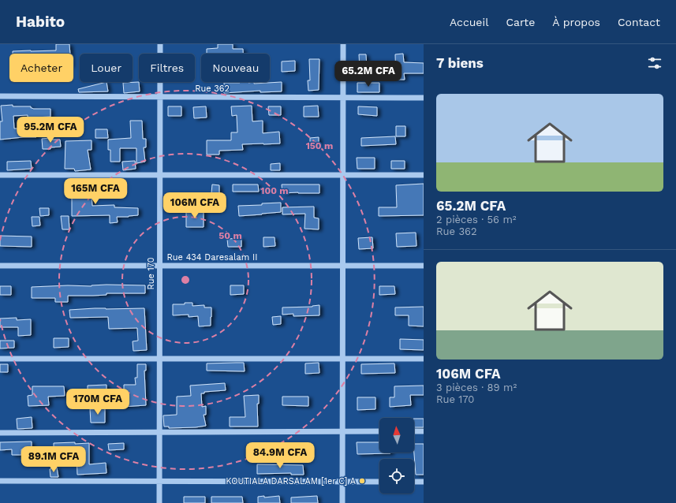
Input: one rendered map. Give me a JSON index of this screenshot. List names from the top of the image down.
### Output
{
  "streets": {
    "street": ["Rue 362", "Rue 434 Daresalam II", "Rue 170"]
  },
  "crossings": [
    ["Rue 362", "Rue 170"],
    ["Rue 434 Daresalam II", "Rue 170"]
  ],
  "places": ["KOUTIALA DARSALAM [1er C] A"],
  "north": "top",
  "page": {
    "header": "Habito",
    "nav": [
      "Accueil",
      "Carte",
      "À propos",
      "Contact"
    ],
    "heading": "7 biens",
    "chip": [
      "Acheter",
      "Louer",
      "Filtres",
      "Nouveau"
    ],
    "price": [
      "65.2M CFA",
      "95.2M CFA",
      "165M CFA",
      "106M CFA",
      "170M CFA",
      "84.9M CFA",
      "89.1M CFA"
    ],
    "list": [
      {
        "name": "65.2M CFA",
        "note": "2 pièces · 56 m² · Rue 362"
      },
      {
        "name": "106M CFA",
        "note": "3 pièces · 89 m² · Rue 170"
      }
    ]
  },
  "rings": ["150 m", "100 m", "50 m"]
}
